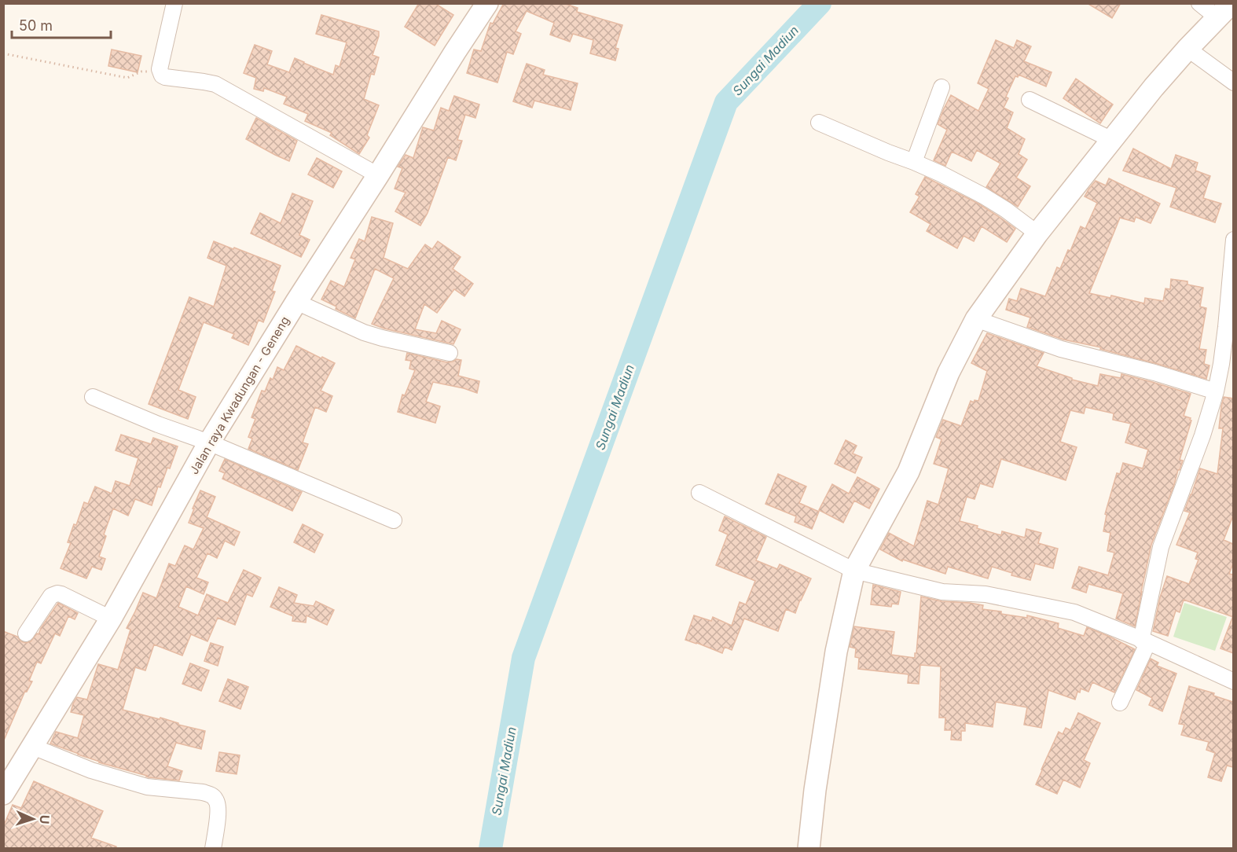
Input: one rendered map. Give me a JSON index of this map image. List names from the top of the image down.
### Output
{
  "streets": {
    "street": ["Jalan raya Kwadungan - Geneng"]
  },
  "water": ["Sungai Madiun"],
  "scale_bar": "50 m",
  "north": "right"
}
